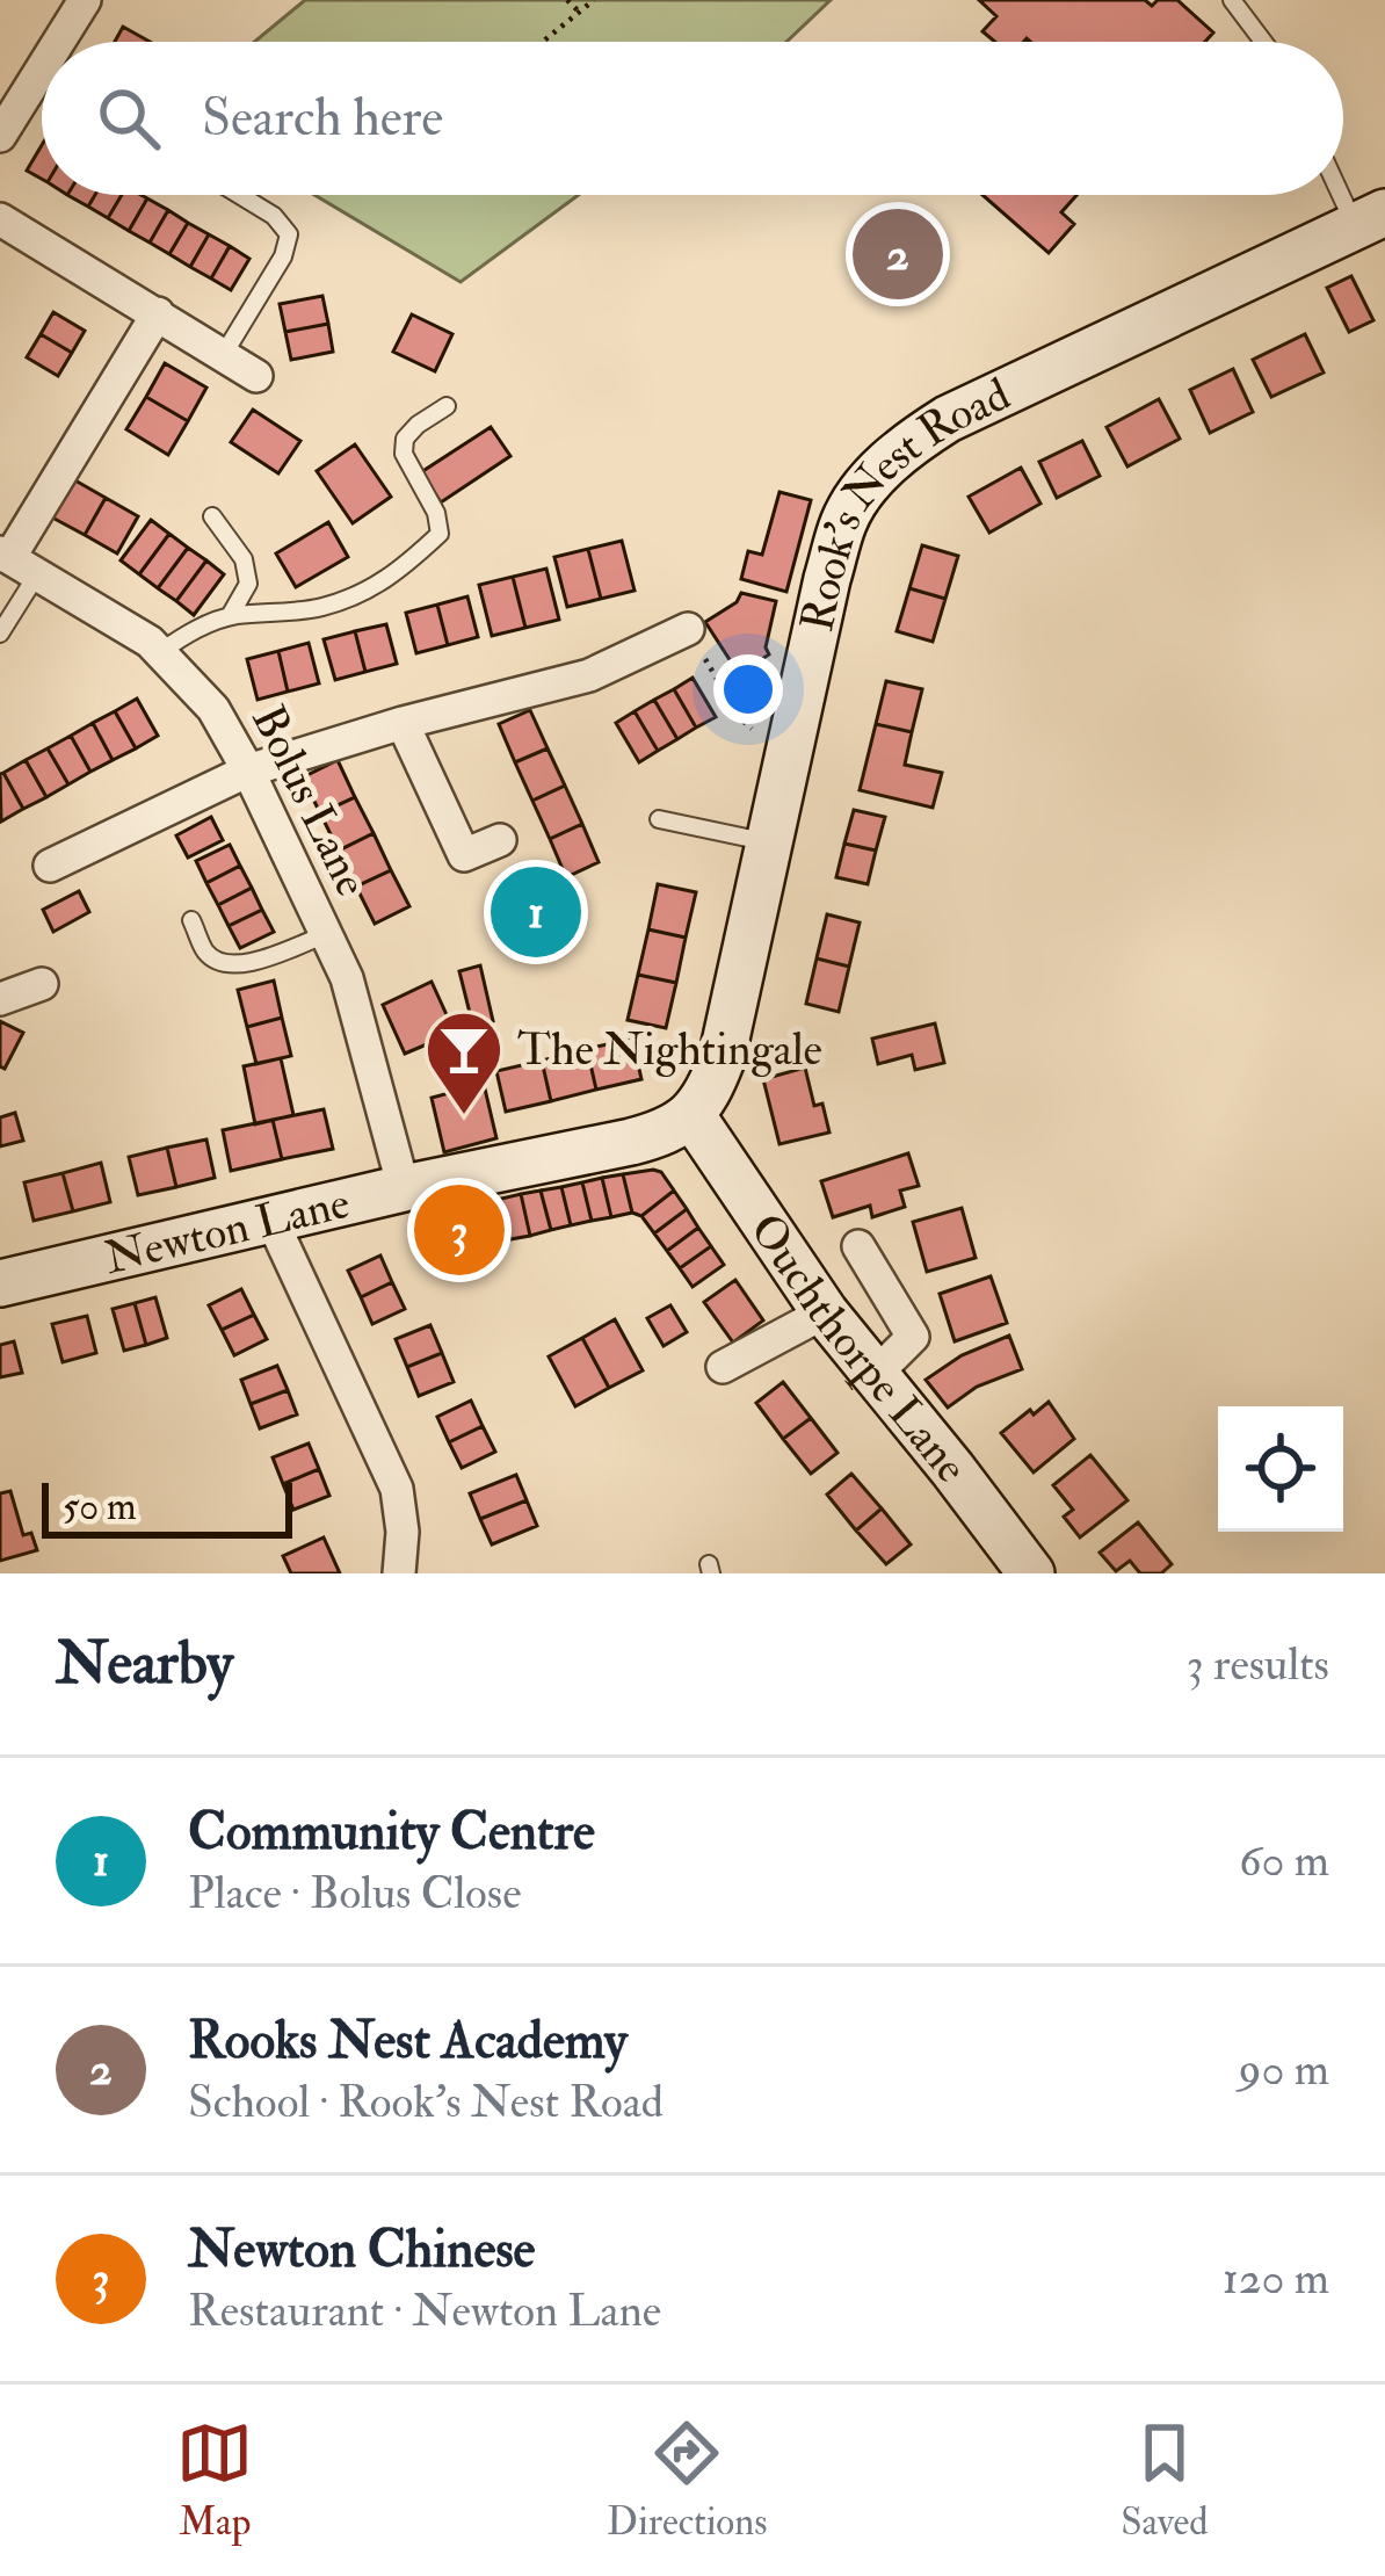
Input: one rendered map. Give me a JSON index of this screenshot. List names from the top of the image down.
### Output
{
  "streets": {
    "street": [
      "Rook's Nest Road",
      "Bolus Lane",
      "Newton Lane",
      "Ouchthorpe Lane"
    ]
  },
  "crossings": [
    ["Rook's Nest Road", "Newton Lane"],
    ["Rook's Nest Road", "Ouchthorpe Lane"],
    ["Bolus Lane", "Newton Lane"],
    ["Newton Lane", "Ouchthorpe Lane"]
  ],
  "places": {
    "bar": ["The Nightingale"]
  },
  "scale_bar": "50 m",
  "page": {
    "search": "Search here",
    "pins": ["2", "1", "3"],
    "scale": "50 m",
    "heading": ["Nearby", "3 results"],
    "list": [
      {
        "mark": "1",
        "name": "Community Centre",
        "note": "Place · Bolus Close",
        "value": "60 m"
      },
      {
        "mark": "2",
        "name": "Rooks Nest Academy",
        "note": "School · Rook's Nest Road",
        "value": "90 m"
      },
      {
        "mark": "3",
        "name": "Newton Chinese",
        "note": "Restaurant · Newton Lane",
        "value": "120 m"
      }
    ],
    "nav": ["Map", "Directions", "Saved"]
  }
}
